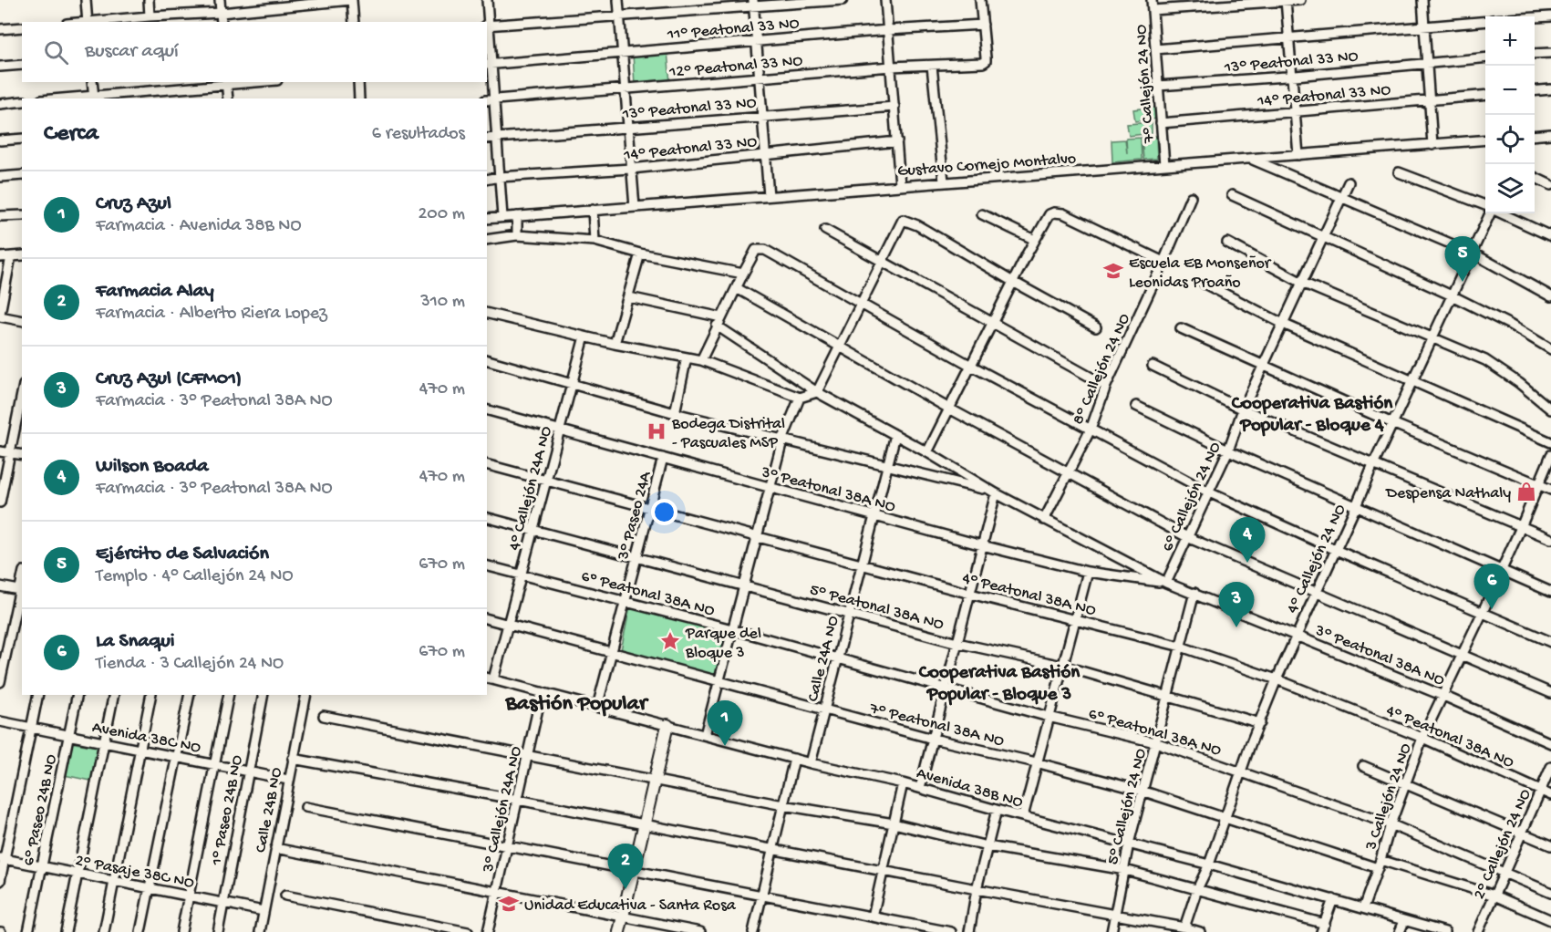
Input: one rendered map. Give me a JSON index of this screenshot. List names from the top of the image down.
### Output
{
  "streets": {
    "street": [
      "11° Peatonal 33 NO",
      "13° Peatonal 33 NO",
      "12° Peatonal 33 NO",
      "7° Callejón 24 NO",
      "14° Peatonal 33 NO",
      "Gustavo Cornejo Montalvo",
      "8° Callejón 24 NO",
      "4° Callejón 24A NO",
      "3° Peatonal 38A NO",
      "6° Callejón 24 NO",
      "3° Paseo 24A",
      "4° Callejón 24 NO",
      "6º Peatonal 38A NO",
      "4° Peatonal 38A NO",
      "5° Peatonal 38A NO",
      "Calle 24A NO",
      "7° Peatonal 38A NO",
      "Avenida 38C NO",
      "Avenida 38B NO",
      "3 Callejón 24 NO",
      "5° Callejón 24 NO",
      "3° Callejón 24A NO",
      "6° Paseo 24B NO",
      "1° Paseo 24B NO",
      "Calle 24B NO",
      "2° Callejón 24 NO",
      "2° Pasaje 38C NO"
    ]
  },
  "crossings": [
    ["11° Peatonal 33 NO", "12° Peatonal 33 NO"],
    ["13° Peatonal 33 NO", "7° Callejón 24 NO"],
    ["7° Callejón 24 NO", "14° Peatonal 33 NO"],
    ["7° Callejón 24 NO", "Gustavo Cornejo Montalvo"],
    ["8° Callejón 24 NO", "3° Peatonal 38A NO"],
    ["4° Callejón 24A NO", "3° Peatonal 38A NO"],
    ["4° Callejón 24A NO", "6º Peatonal 38A NO"],
    ["4° Callejón 24A NO", "4° Peatonal 38A NO"],
    ["4° Callejón 24A NO", "5° Peatonal 38A NO"],
    ["4° Callejón 24A NO", "7° Peatonal 38A NO"],
    ["4° Callejón 24A NO", "Avenida 38B NO"],
    ["3° Peatonal 38A NO", "6° Callejón 24 NO"],
    ["3° Peatonal 38A NO", "3° Paseo 24A"],
    ["3° Peatonal 38A NO", "4° Callejón 24 NO"],
    ["3° Peatonal 38A NO", "Calle 24A NO"],
    ["3° Peatonal 38A NO", "3 Callejón 24 NO"],
    ["3° Peatonal 38A NO", "5° Callejón 24 NO"],
    ["3° Paseo 24A", "6º Peatonal 38A NO"],
    ["3° Paseo 24A", "4° Peatonal 38A NO"],
    ["3° Paseo 24A", "5° Peatonal 38A NO"],
    ["3° Paseo 24A", "7° Peatonal 38A NO"],
    ["3° Paseo 24A", "Avenida 38B NO"],
    ["4° Callejón 24 NO", "6º Peatonal 38A NO"],
    ["4° Callejón 24 NO", "4° Peatonal 38A NO"],
    ["4° Callejón 24 NO", "5° Peatonal 38A NO"],
    ["4° Callejón 24 NO", "7° Peatonal 38A NO"],
    ["4° Callejón 24 NO", "Avenida 38B NO"],
    ["6º Peatonal 38A NO", "Calle 24A NO"],
    ["6º Peatonal 38A NO", "3 Callejón 24 NO"],
    ["6º Peatonal 38A NO", "5° Callejón 24 NO"],
    ["6º Peatonal 38A NO", "2° Callejón 24 NO"],
    ["4° Peatonal 38A NO", "Calle 24A NO"],
    ["4° Peatonal 38A NO", "3 Callejón 24 NO"],
    ["4° Peatonal 38A NO", "5° Callejón 24 NO"],
    ["4° Peatonal 38A NO", "2° Callejón 24 NO"],
    ["5° Peatonal 38A NO", "Calle 24A NO"],
    ["5° Peatonal 38A NO", "5° Callejón 24 NO"],
    ["Calle 24A NO", "7° Peatonal 38A NO"],
    ["Calle 24A NO", "Avenida 38B NO"],
    ["7° Peatonal 38A NO", "3 Callejón 24 NO"],
    ["7° Peatonal 38A NO", "5° Callejón 24 NO"],
    ["7° Peatonal 38A NO", "2° Callejón 24 NO"],
    ["Avenida 38C NO", "6° Paseo 24B NO"],
    ["Avenida 38C NO", "1° Paseo 24B NO"],
    ["Avenida 38C NO", "Calle 24B NO"],
    ["Avenida 38B NO", "3 Callejón 24 NO"],
    ["Avenida 38B NO", "5° Callejón 24 NO"],
    ["Avenida 38B NO", "3° Callejón 24A NO"],
    ["6° Paseo 24B NO", "2° Pasaje 38C NO"],
    ["1° Paseo 24B NO", "2° Pasaje 38C NO"],
    ["Calle 24B NO", "2° Pasaje 38C NO"]
  ],
  "districts": ["Cooperativa Bastión Popular - Bloque 4", "Cooperativa Bastión Popular - Bloque 3", "Bastión Popular"],
  "places": {
    "school or university": ["Escuela EB Monseñor Leonidas Proaño", "Unidad Educativa - Santa Rosa"],
    "hospital": ["Bodega Distrital - Pascuales MSP"],
    "shop": ["Despensa Nathaly"],
    "place": ["Parque del Bloque 3"]
  },
  "page": {
    "map_buttons": ["+", "−"],
    "search": "Buscar aquí",
    "heading": ["Cerca", "6 resultados"],
    "list": [
      {
        "mark": "1",
        "name": "Cruz Azul",
        "note": "Farmacia · Avenida 38B NO",
        "value": "200 m"
      },
      {
        "mark": "2",
        "name": "Farmacia Alay",
        "note": "Farmacia · Alberto Riera Lopez",
        "value": "310 m"
      },
      {
        "mark": "3",
        "name": "Cruz Azul (CFM01)",
        "note": "Farmacia · 3° Peatonal 38A NO",
        "value": "470 m"
      },
      {
        "mark": "4",
        "name": "Wilson Boada",
        "note": "Farmacia · 3° Peatonal 38A NO",
        "value": "470 m"
      },
      {
        "mark": "5",
        "name": "Ejército de Salvación",
        "note": "Templo · 4° Callejón 24 NO",
        "value": "670 m"
      },
      {
        "mark": "6",
        "name": "La Snaqui",
        "note": "Tienda · 3 Callejón 24 NO",
        "value": "670 m"
      }
    ],
    "pins": [
      "5",
      "4",
      "6",
      "3",
      "1",
      "2"
    ]
  }
}
